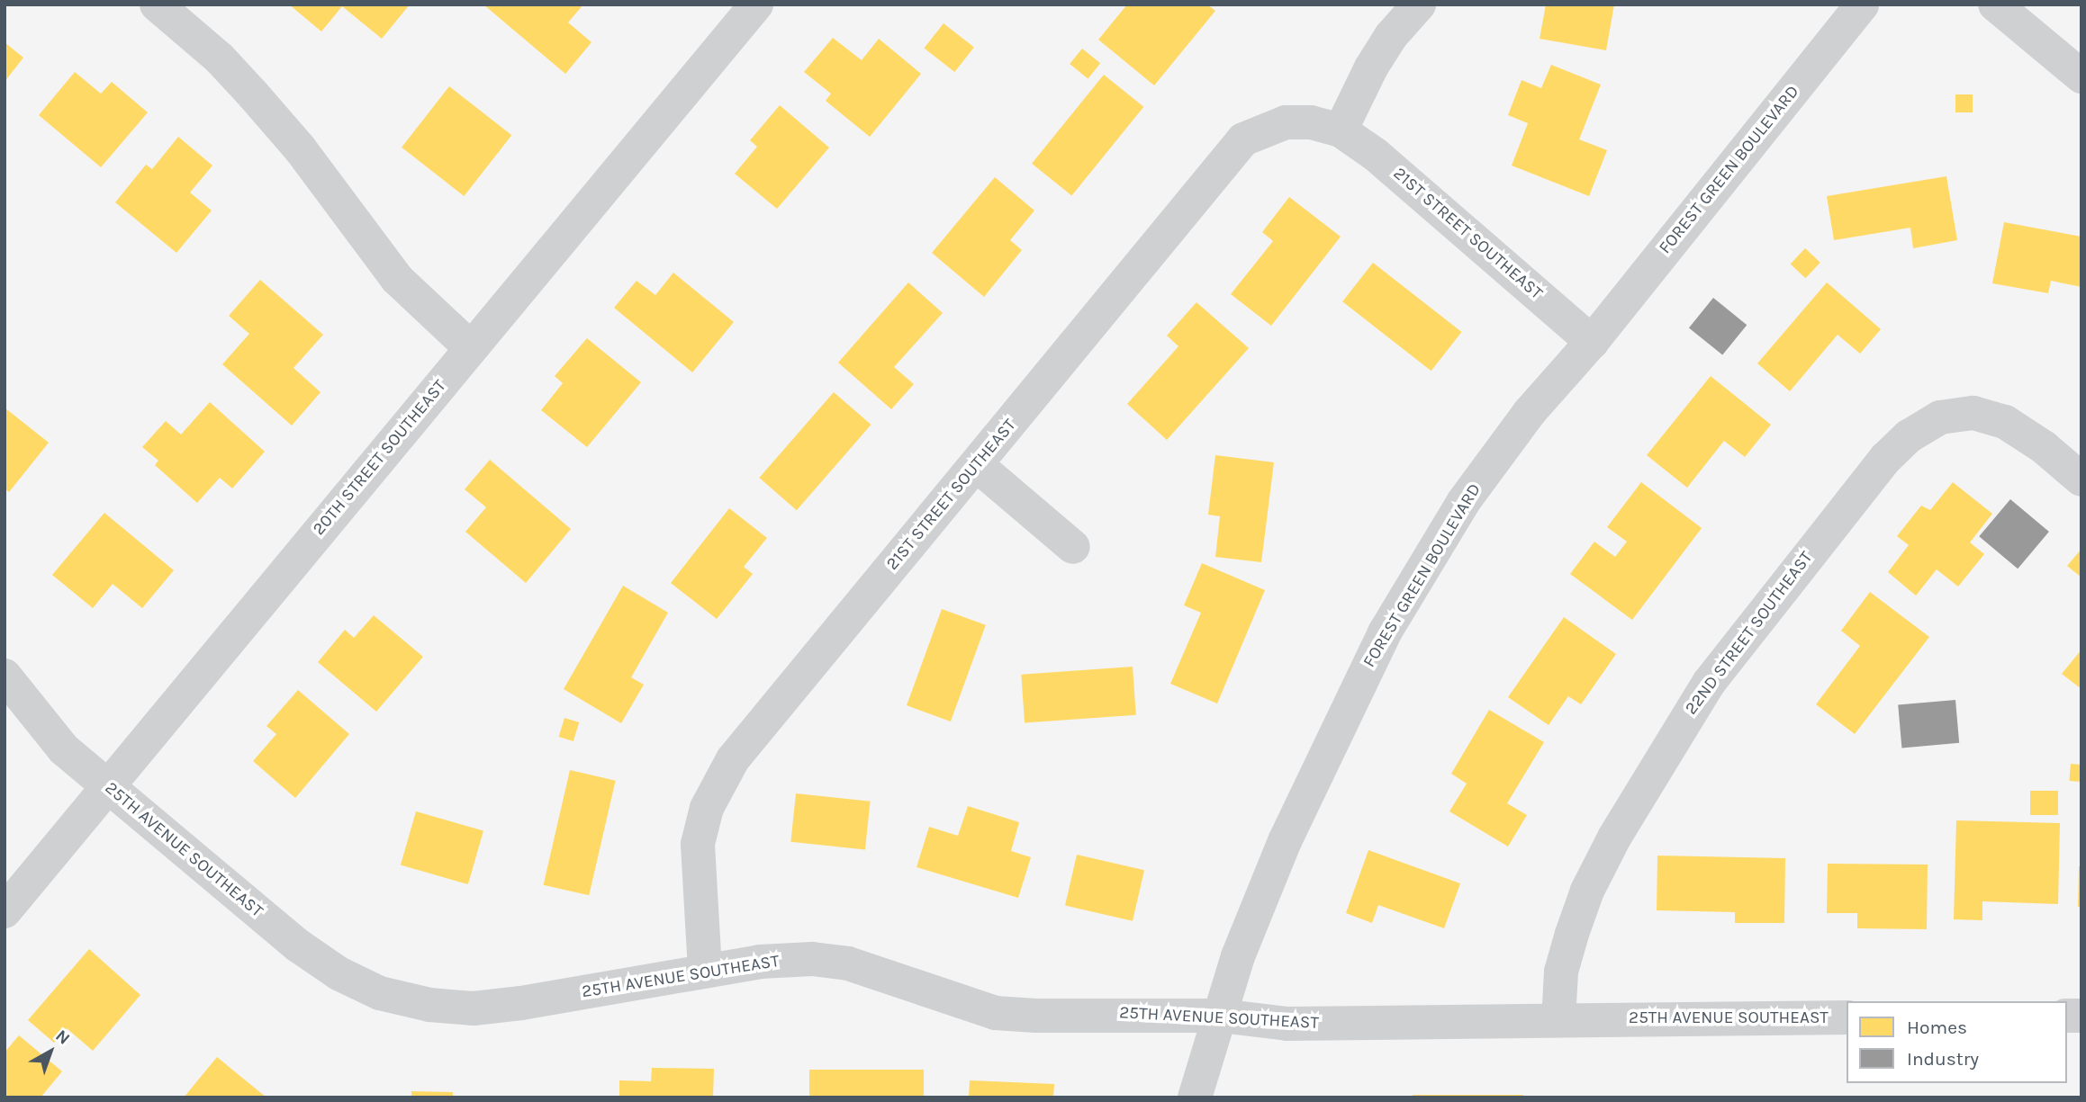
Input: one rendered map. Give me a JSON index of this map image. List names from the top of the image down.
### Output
{
  "streets": {
    "street": [
      "FOREST GREEN BOULEVARD",
      "21ST STREET SOUTHEAST",
      "20TH STREET SOUTHEAST",
      "22ND STREET SOUTHEAST",
      "25TH AVENUE SOUTHEAST"
    ]
  },
  "crossings": [
    ["FOREST GREEN BOULEVARD", "21ST STREET SOUTHEAST"],
    ["FOREST GREEN BOULEVARD", "25TH AVENUE SOUTHEAST"],
    ["21ST STREET SOUTHEAST", "25TH AVENUE SOUTHEAST"],
    ["20TH STREET SOUTHEAST", "25TH AVENUE SOUTHEAST"],
    ["22ND STREET SOUTHEAST", "25TH AVENUE SOUTHEAST"]
  ],
  "legend": ["Homes", "Industry"],
  "north": "top right"
}
